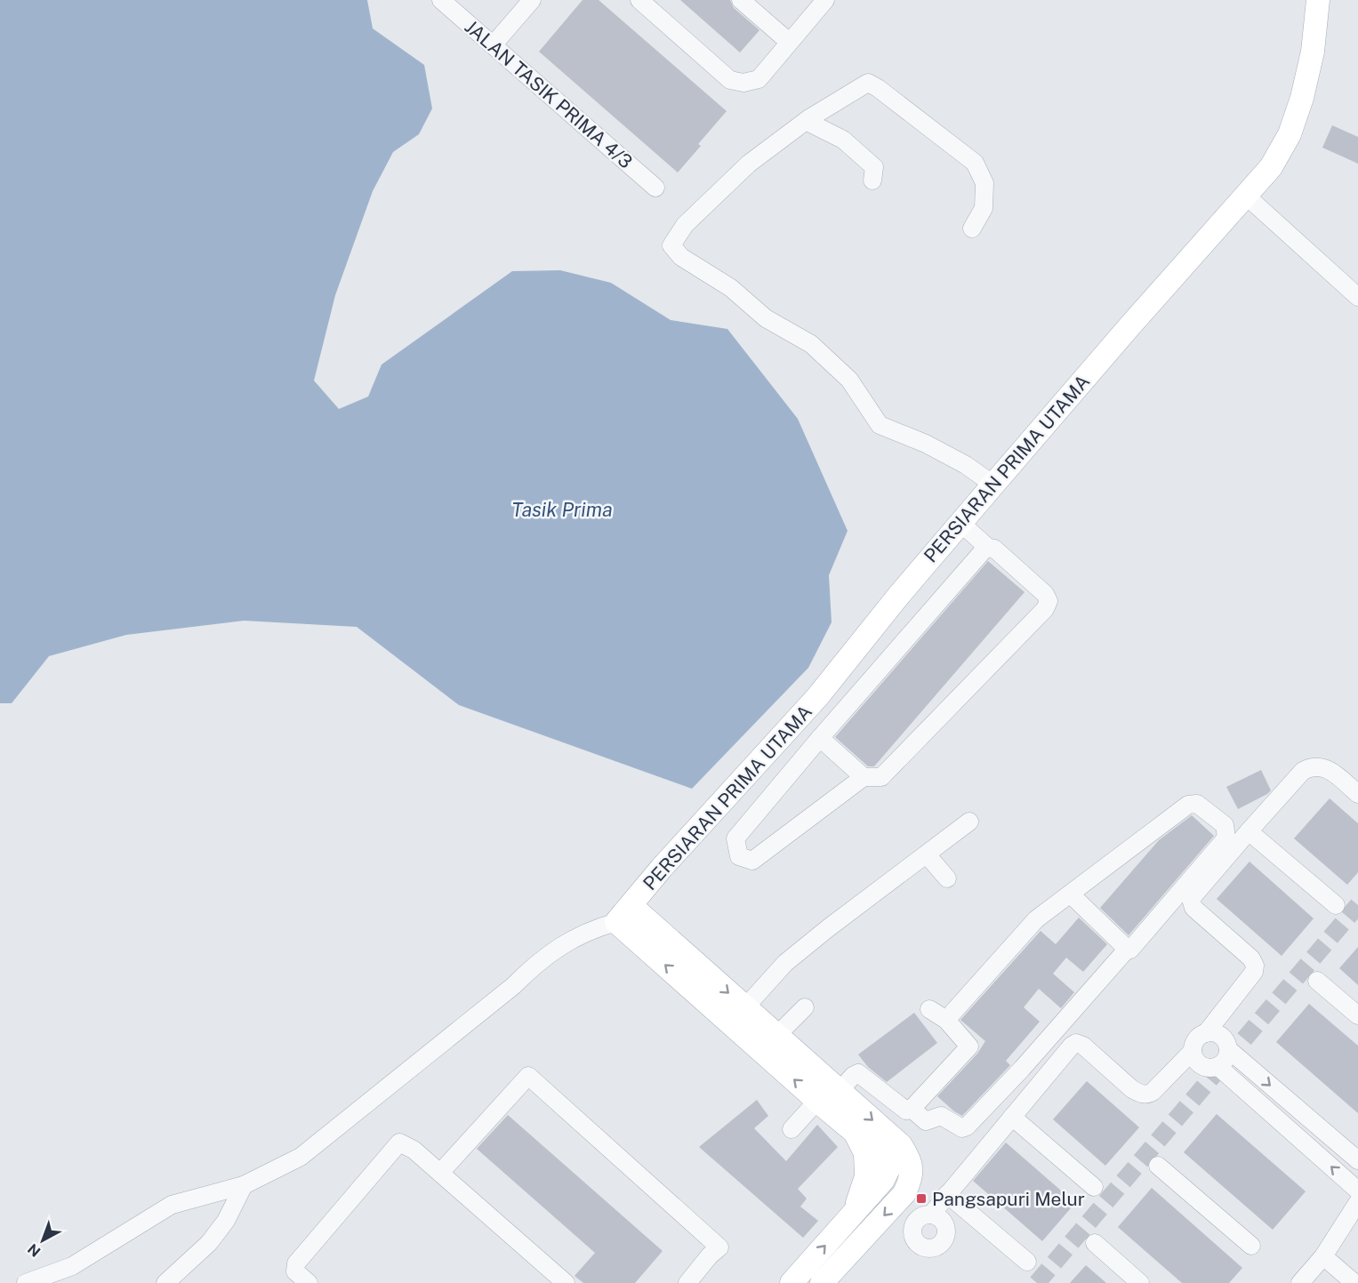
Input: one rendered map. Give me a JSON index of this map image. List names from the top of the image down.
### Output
{
  "streets": {
    "main road": ["PERSIARAN PRIMA UTAMA"],
    "street": ["JALAN TASIK PRIMA 4/3"]
  },
  "water": ["Tasik Prima"],
  "places": {
    "transit": ["Pangsapuri Melur"]
  },
  "north": "bottom left"
}
